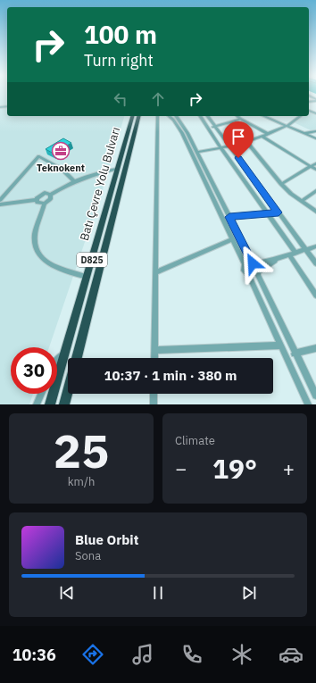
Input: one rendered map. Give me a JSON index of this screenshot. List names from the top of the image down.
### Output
{
  "streets": {
    "highway": ["Batı Çevre Yolu Bulvarı", "D825"]
  },
  "places": {
    "office": ["Teknokent"]
  },
  "page": {
    "turn": ["100 m", "Turn right"],
    "limit": "30",
    "trip": "10:37 · 1 min · 380 m",
    "tile": [
      ["25", "km/h"],
      "Climate"
    ],
    "heat": ["−", "19°", "+"],
    "song": ["Blue Orbit", "Sona"],
    "tabs": "10:36"
  }
}
